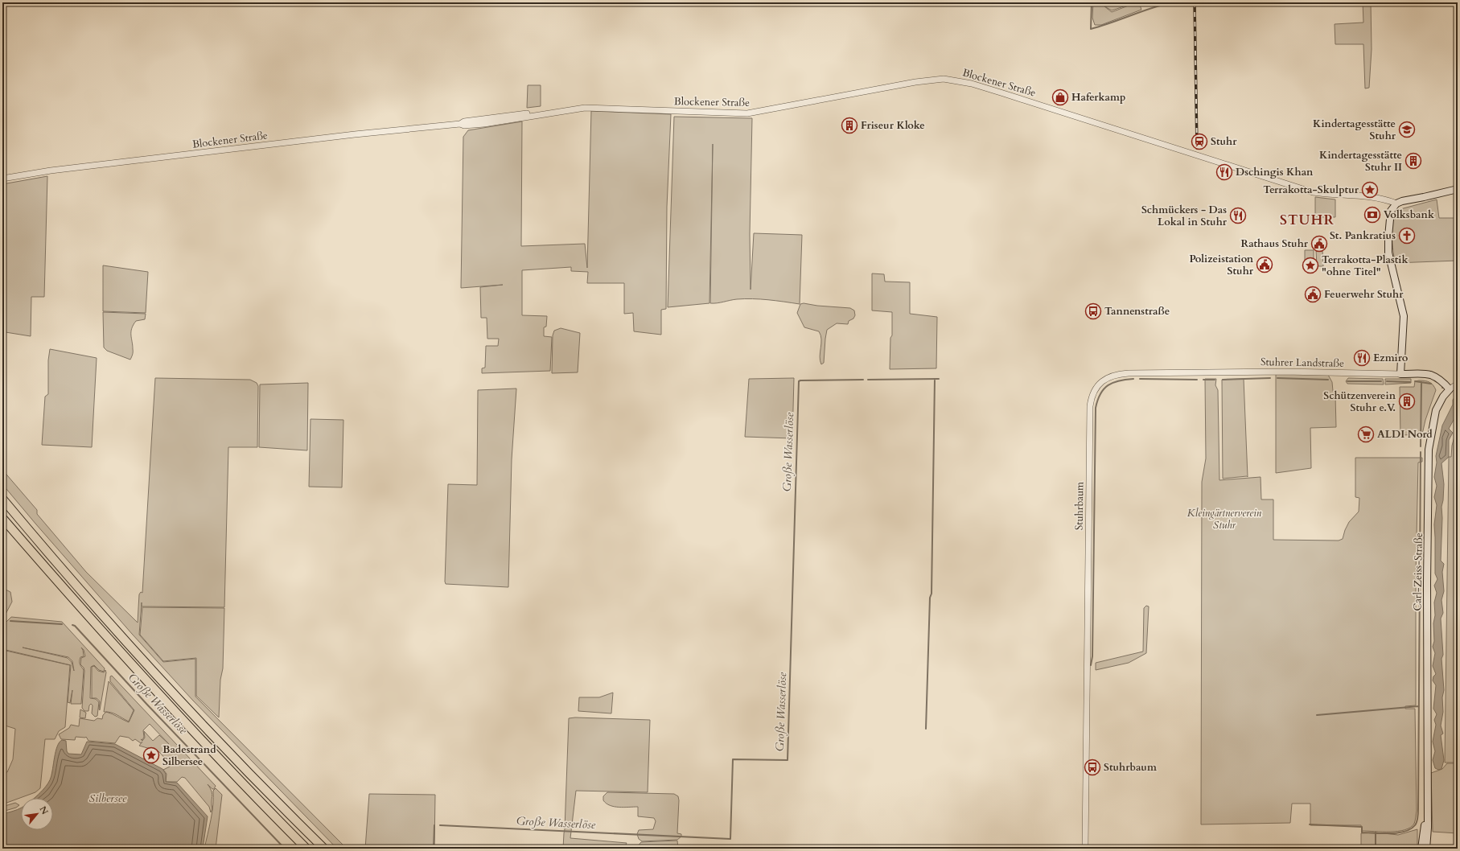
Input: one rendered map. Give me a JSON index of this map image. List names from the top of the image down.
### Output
{
  "streets": {
    "main road": ["Carl-Zeiss-Straße"],
    "street": ["Blockener Straße", "Stuhrer Landstraße", "Stuhrbaum"]
  },
  "crossings": [
    ["Stuhrer Landstraße", "Stuhrbaum"]
  ],
  "districts": ["STUHR"],
  "water": ["Große Wasserlöse", "Silbersee"],
  "parks": ["Kleingärtnerverein Stuhr"],
  "places": {
    "shop": ["Haferkamp"],
    "building": ["Friseur Kloke", "Kindertagesstätte Stuhr II", "Schützenverein Stuhr e.V."],
    "school or university": ["Kindertagesstätte Stuhr"],
    "station": ["Stuhr"],
    "restaurant": ["Dschingis Khan", "Schmückers - Das Lokal in Stuhr", "Ezmiro"],
    "place": ["Terrakotta-Skulptur", "Terrakotta-Plastik \"ohne Titel\"", "Badestrand Silbersee"],
    "bank": ["Volksbank"],
    "church": ["St. Pankratius"],
    "public building": ["Rathaus Stuhr", "Polizeistation Stuhr", "Feuerwehr Stuhr"],
    "bus stop": ["Tannenstraße", "Stuhrbaum"],
    "supermarket": ["ALDI Nord"]
  },
  "north": "top right"
}
